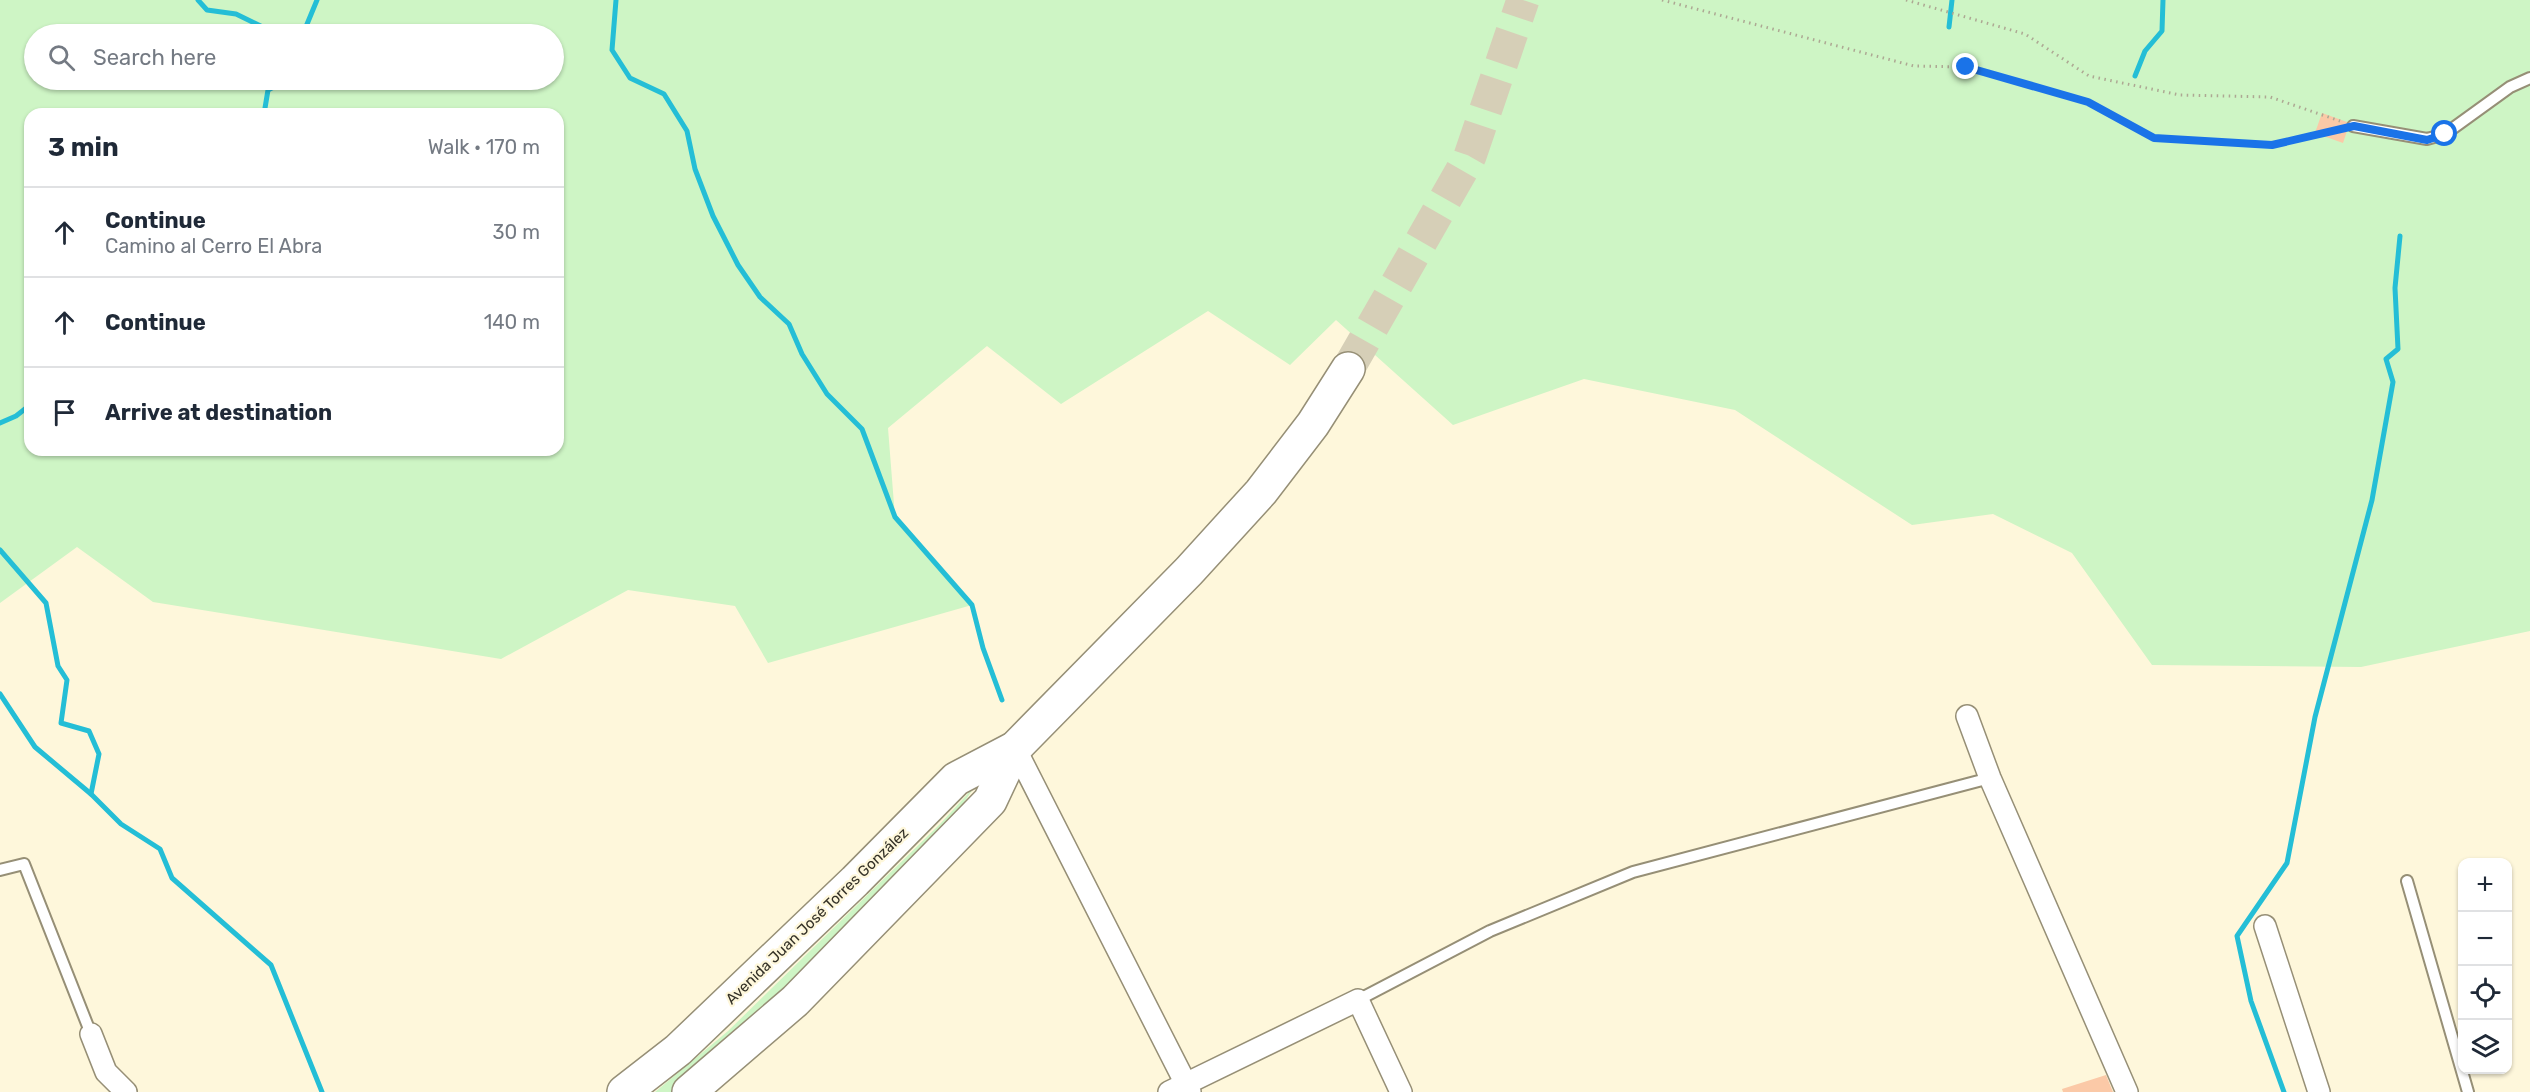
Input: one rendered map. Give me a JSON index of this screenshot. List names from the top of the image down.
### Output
{
  "streets": {
    "main road": ["Avenida Juan José Torres González"]
  },
  "page": {
    "search": "Search here",
    "heading": ["3 min", "Walk · 170 m"],
    "list": [
      ["Continue", "Camino al Cerro El Abra", "30 m"],
      ["Continue", "140 m"],
      "Arrive at destination"
    ],
    "map_buttons": ["+", "−"]
  }
}
